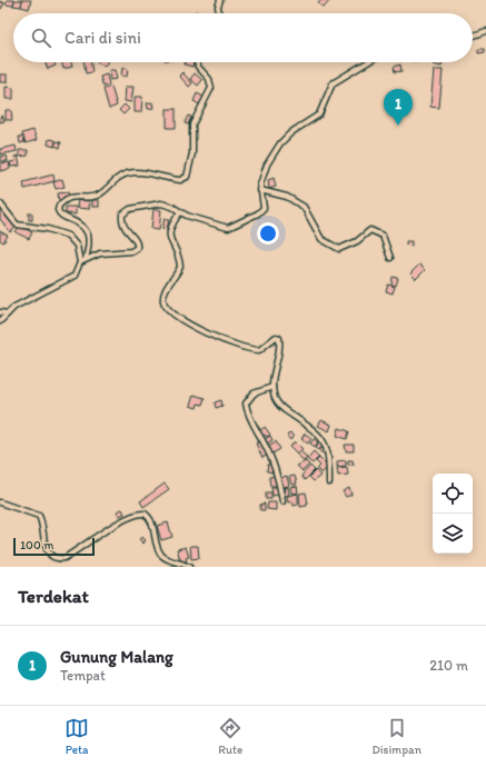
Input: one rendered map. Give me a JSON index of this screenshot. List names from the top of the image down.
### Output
{
  "scale_bar": "100 m",
  "page": {
    "search": "Cari di sini",
    "pins": "1",
    "scale": "100 m",
    "heading": "Terdekat",
    "list": [
      {
        "mark": "1",
        "name": "Gunung Malang",
        "note": "Tempat",
        "value": "210 m"
      }
    ],
    "nav": ["Peta", "Rute", "Disimpan"]
  }
}
